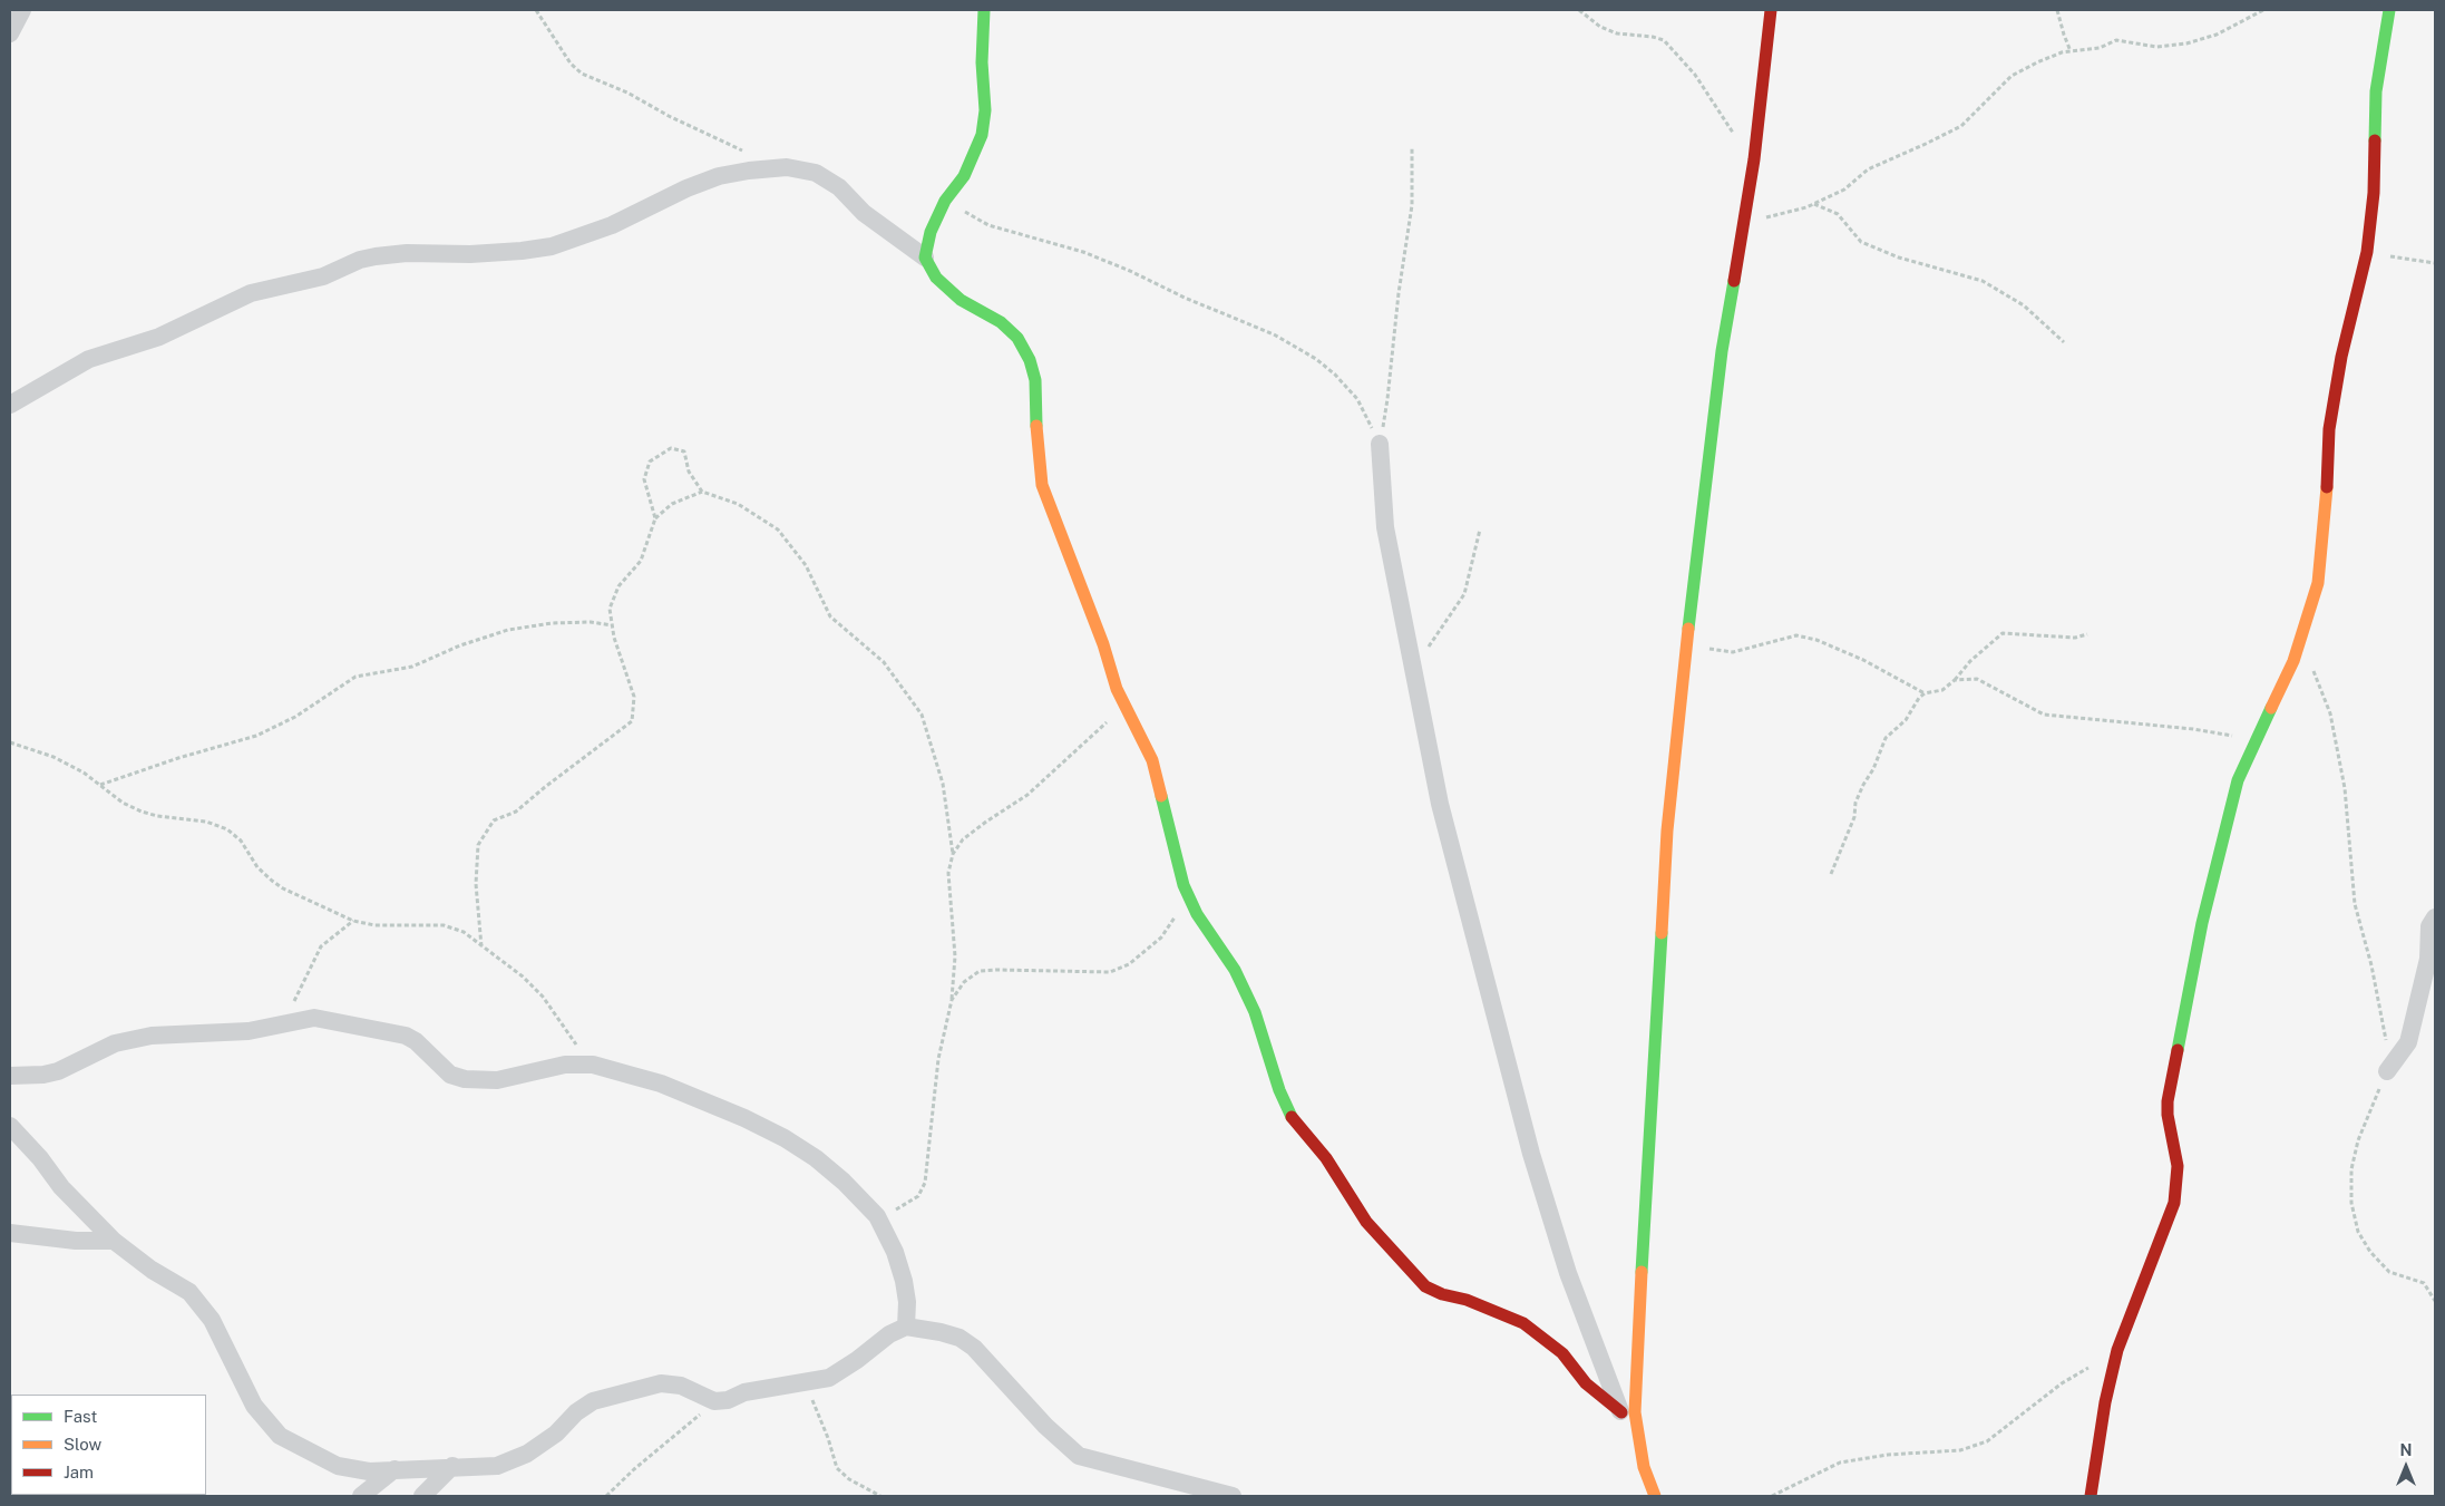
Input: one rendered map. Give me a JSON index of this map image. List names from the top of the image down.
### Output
{
  "legend": ["Fast", "Slow", "Jam"],
  "north": "top"
}
